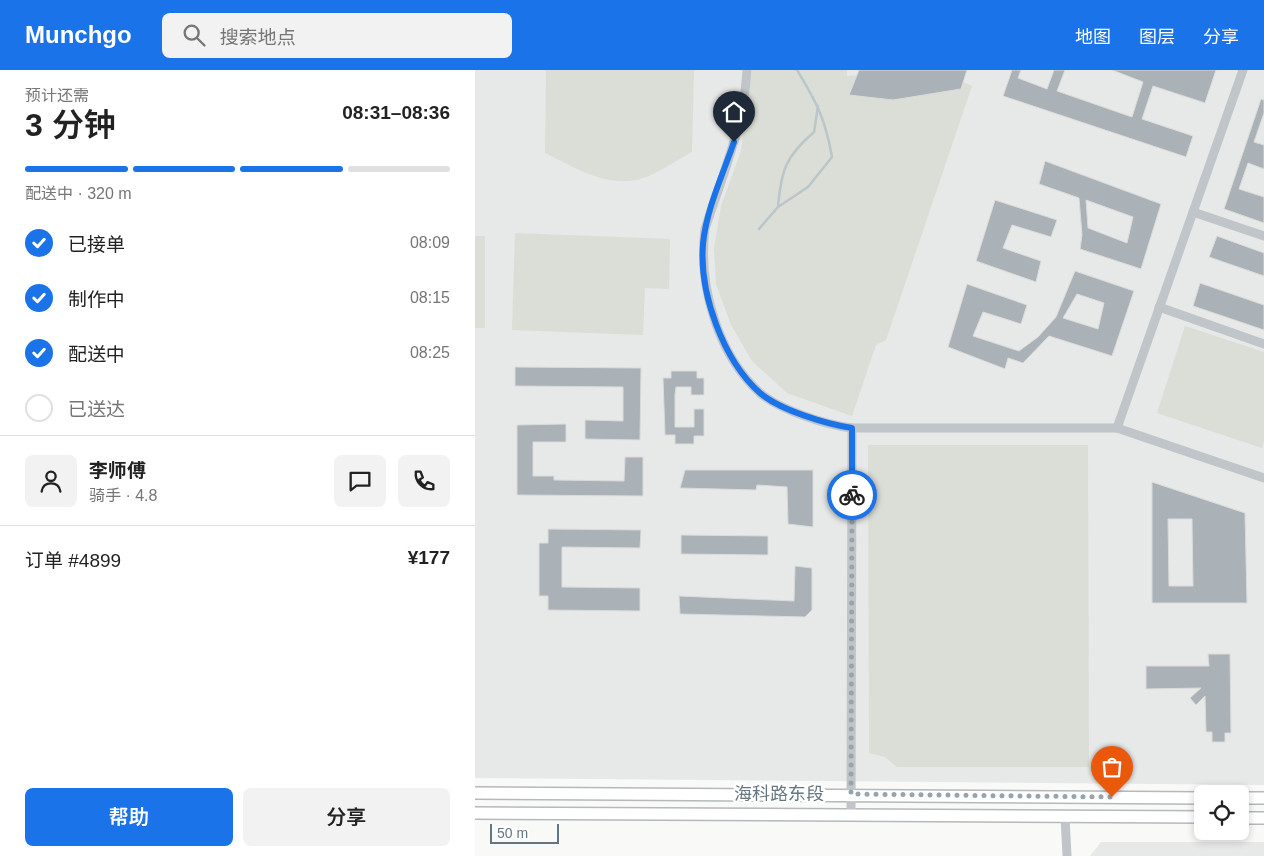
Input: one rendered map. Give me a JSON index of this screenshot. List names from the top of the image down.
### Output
{
  "streets": {
    "main road": ["海科路东段"]
  },
  "scale_bar": "50 m",
  "page": {
    "header": "Munchgo",
    "search": "搜索地点",
    "nav": ["地图", "图层", "分享"],
    "heading": ["3 分钟", "预计还需", "08:31–08:36"],
    "panel": [
      "李师傅",
      "骑手 · 4.8",
      "订单 #4899",
      "¥177"
    ],
    "bar": "配送中 · 320 m",
    "list": [
      ["已接单", "08:09"],
      ["制作中", "08:15"],
      ["配送中", "08:25"],
      "已送达"
    ],
    "buttons": ["帮助", "分享"],
    "scale": "50 m"
  }
}
